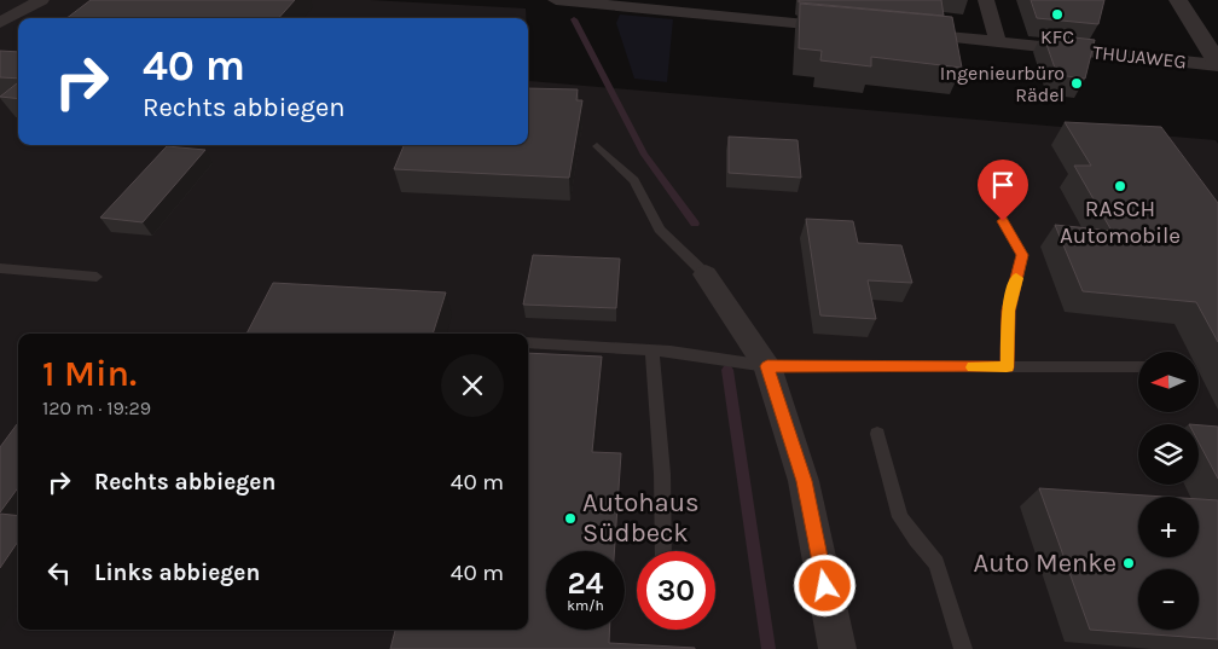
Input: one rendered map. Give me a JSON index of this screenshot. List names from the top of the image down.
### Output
{
  "streets": {
    "street": ["THUJAWEG"]
  },
  "places": [
    "KFC",
    "Ingenieurbüro Rädel",
    "RASCH Automobile",
    "Autohaus Südbeck",
    "Auto Menke"
  ],
  "north": "left",
  "page": {
    "turn": ["40 m", "Rechts abbiegen"],
    "heading": ["1 Min.", "120 m · 19:29"],
    "map_buttons": ["+", "−"],
    "list": [
      {
        "name": "Rechts abbiegen",
        "value": "40 m"
      },
      {
        "name": "Links abbiegen",
        "value": "40 m"
      }
    ],
    "speed": "24 km/h",
    "limit": "30"
  }
}
